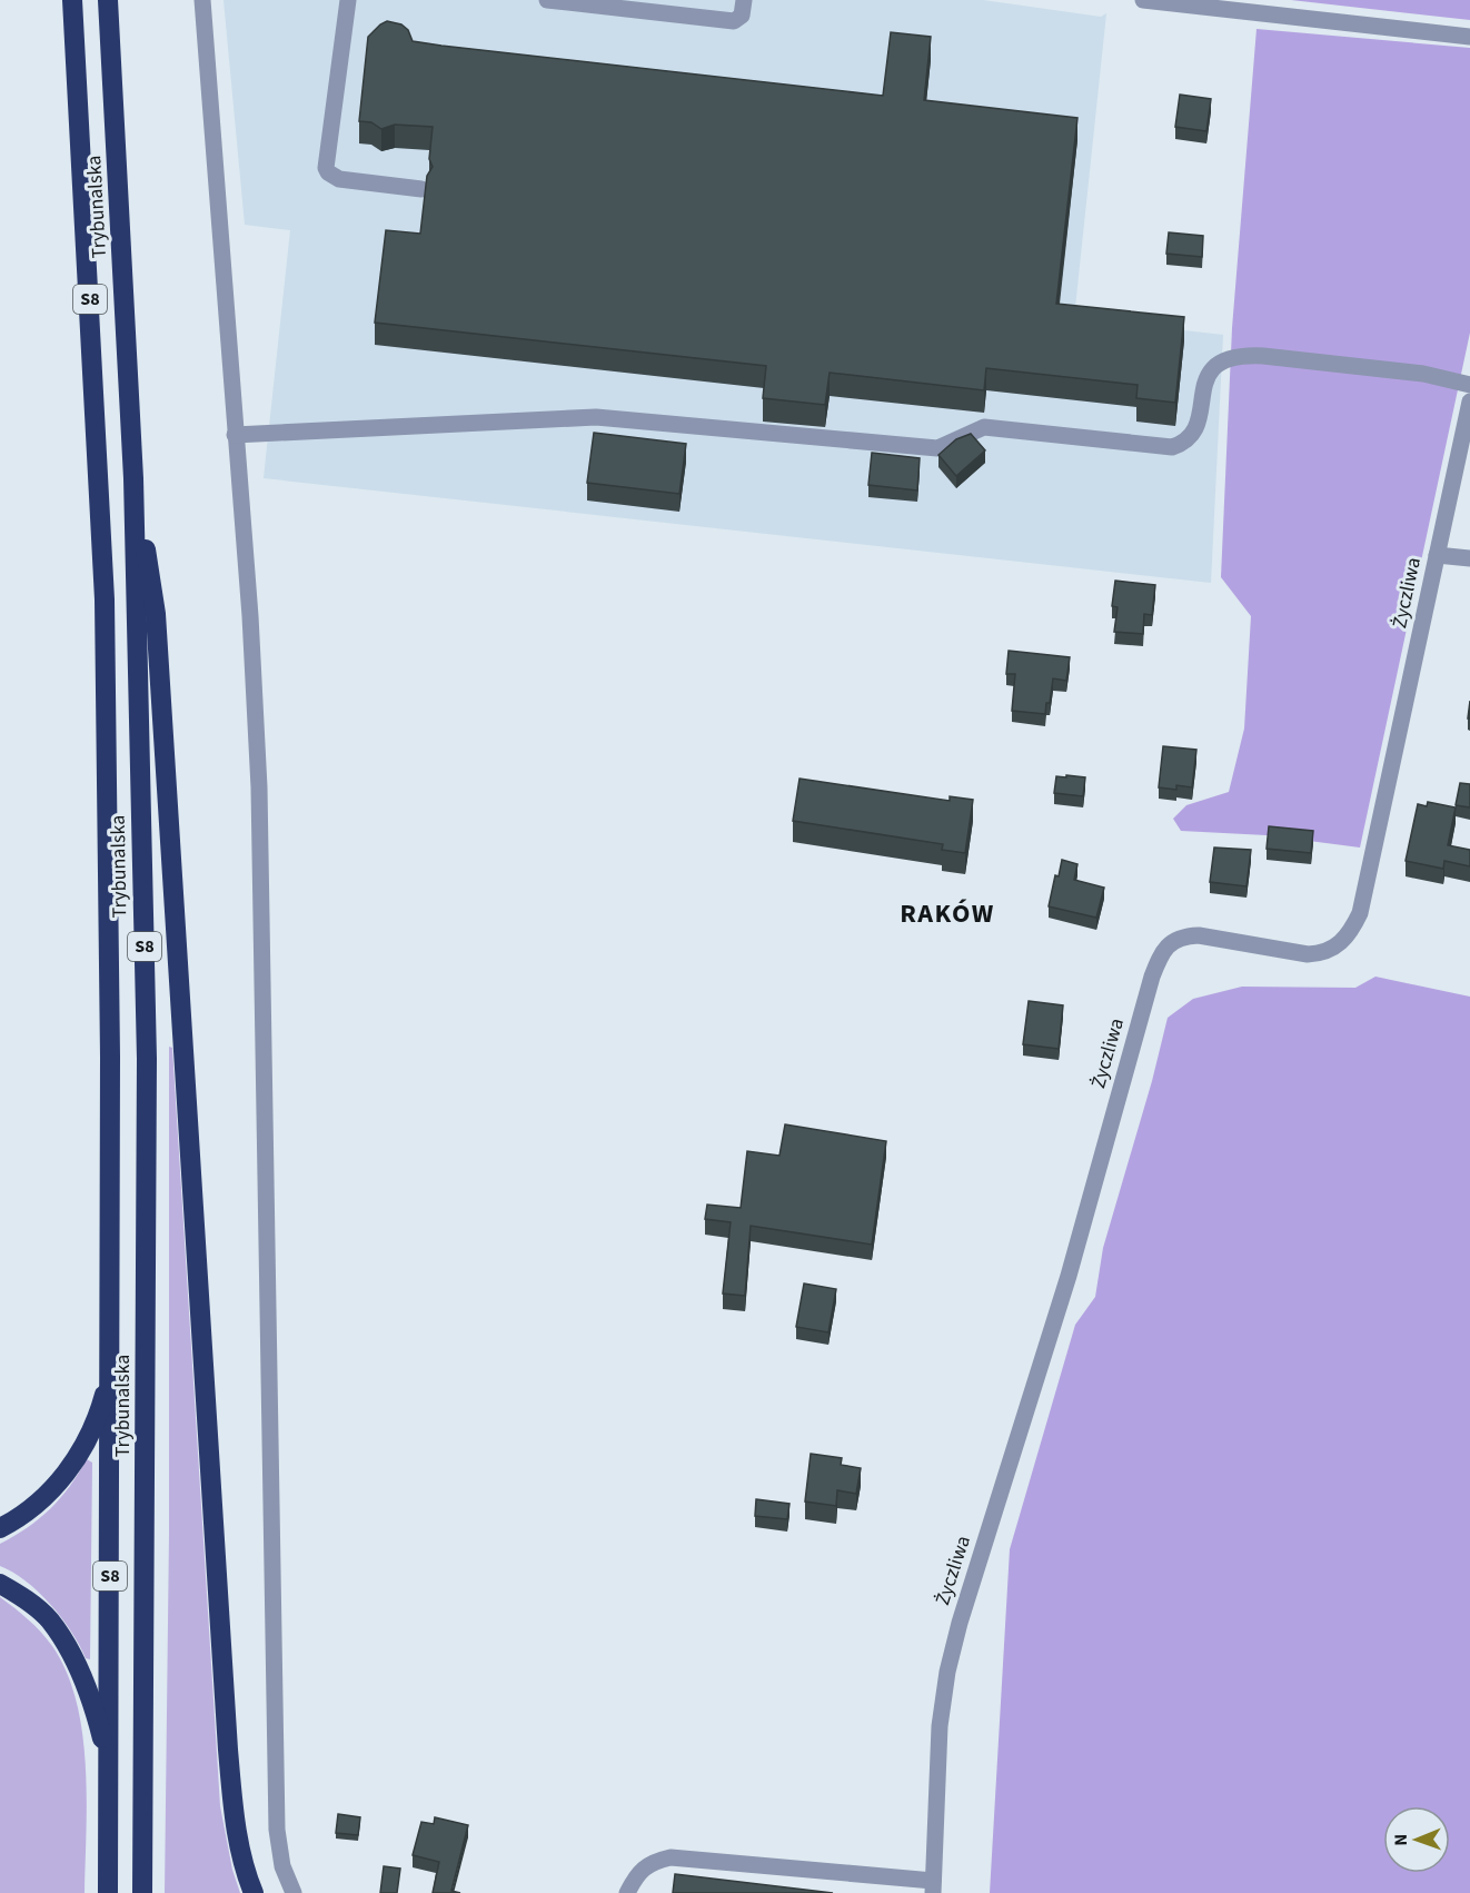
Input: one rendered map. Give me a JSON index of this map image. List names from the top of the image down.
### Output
{
  "streets": {
    "highway": ["Trybunalska", "S8"],
    "street": ["Życzliwa"]
  },
  "crossings": [
    ["Trybunalska", "S8"]
  ],
  "districts": ["RAKÓW"],
  "north": "left"
}
